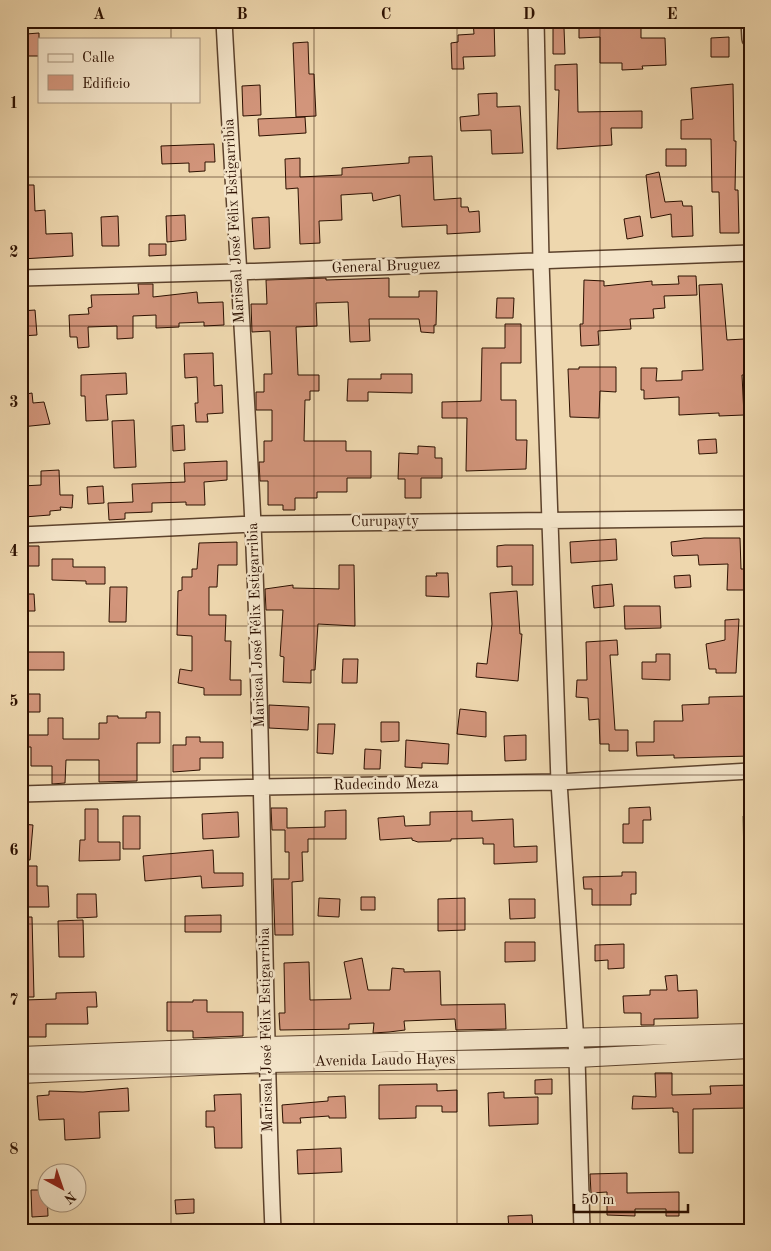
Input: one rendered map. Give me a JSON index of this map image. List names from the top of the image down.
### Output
{
  "streets": {
    "street": [
      "Mariscal José Félix Estigarribia",
      "General Bruguez",
      "Curupayty",
      "Rudecindo Meza",
      "Avenida Laudo Hayes"
    ]
  },
  "crossings": [
    ["Mariscal José Félix Estigarribia", "General Bruguez"],
    ["Mariscal José Félix Estigarribia", "Curupayty"],
    ["Mariscal José Félix Estigarribia", "Rudecindo Meza"],
    ["Mariscal José Félix Estigarribia", "Avenida Laudo Hayes"]
  ],
  "legend": ["Calle", "Edificio"],
  "scale_bar": "50 m",
  "north": "bottom right",
  "grid": {
    "columns": [
      "A",
      "B",
      "C",
      "D",
      "E"
    ],
    "rows": [
      "1",
      "2",
      "3",
      "4",
      "5",
      "6",
      "7",
      "8"
    ]
  }
}
